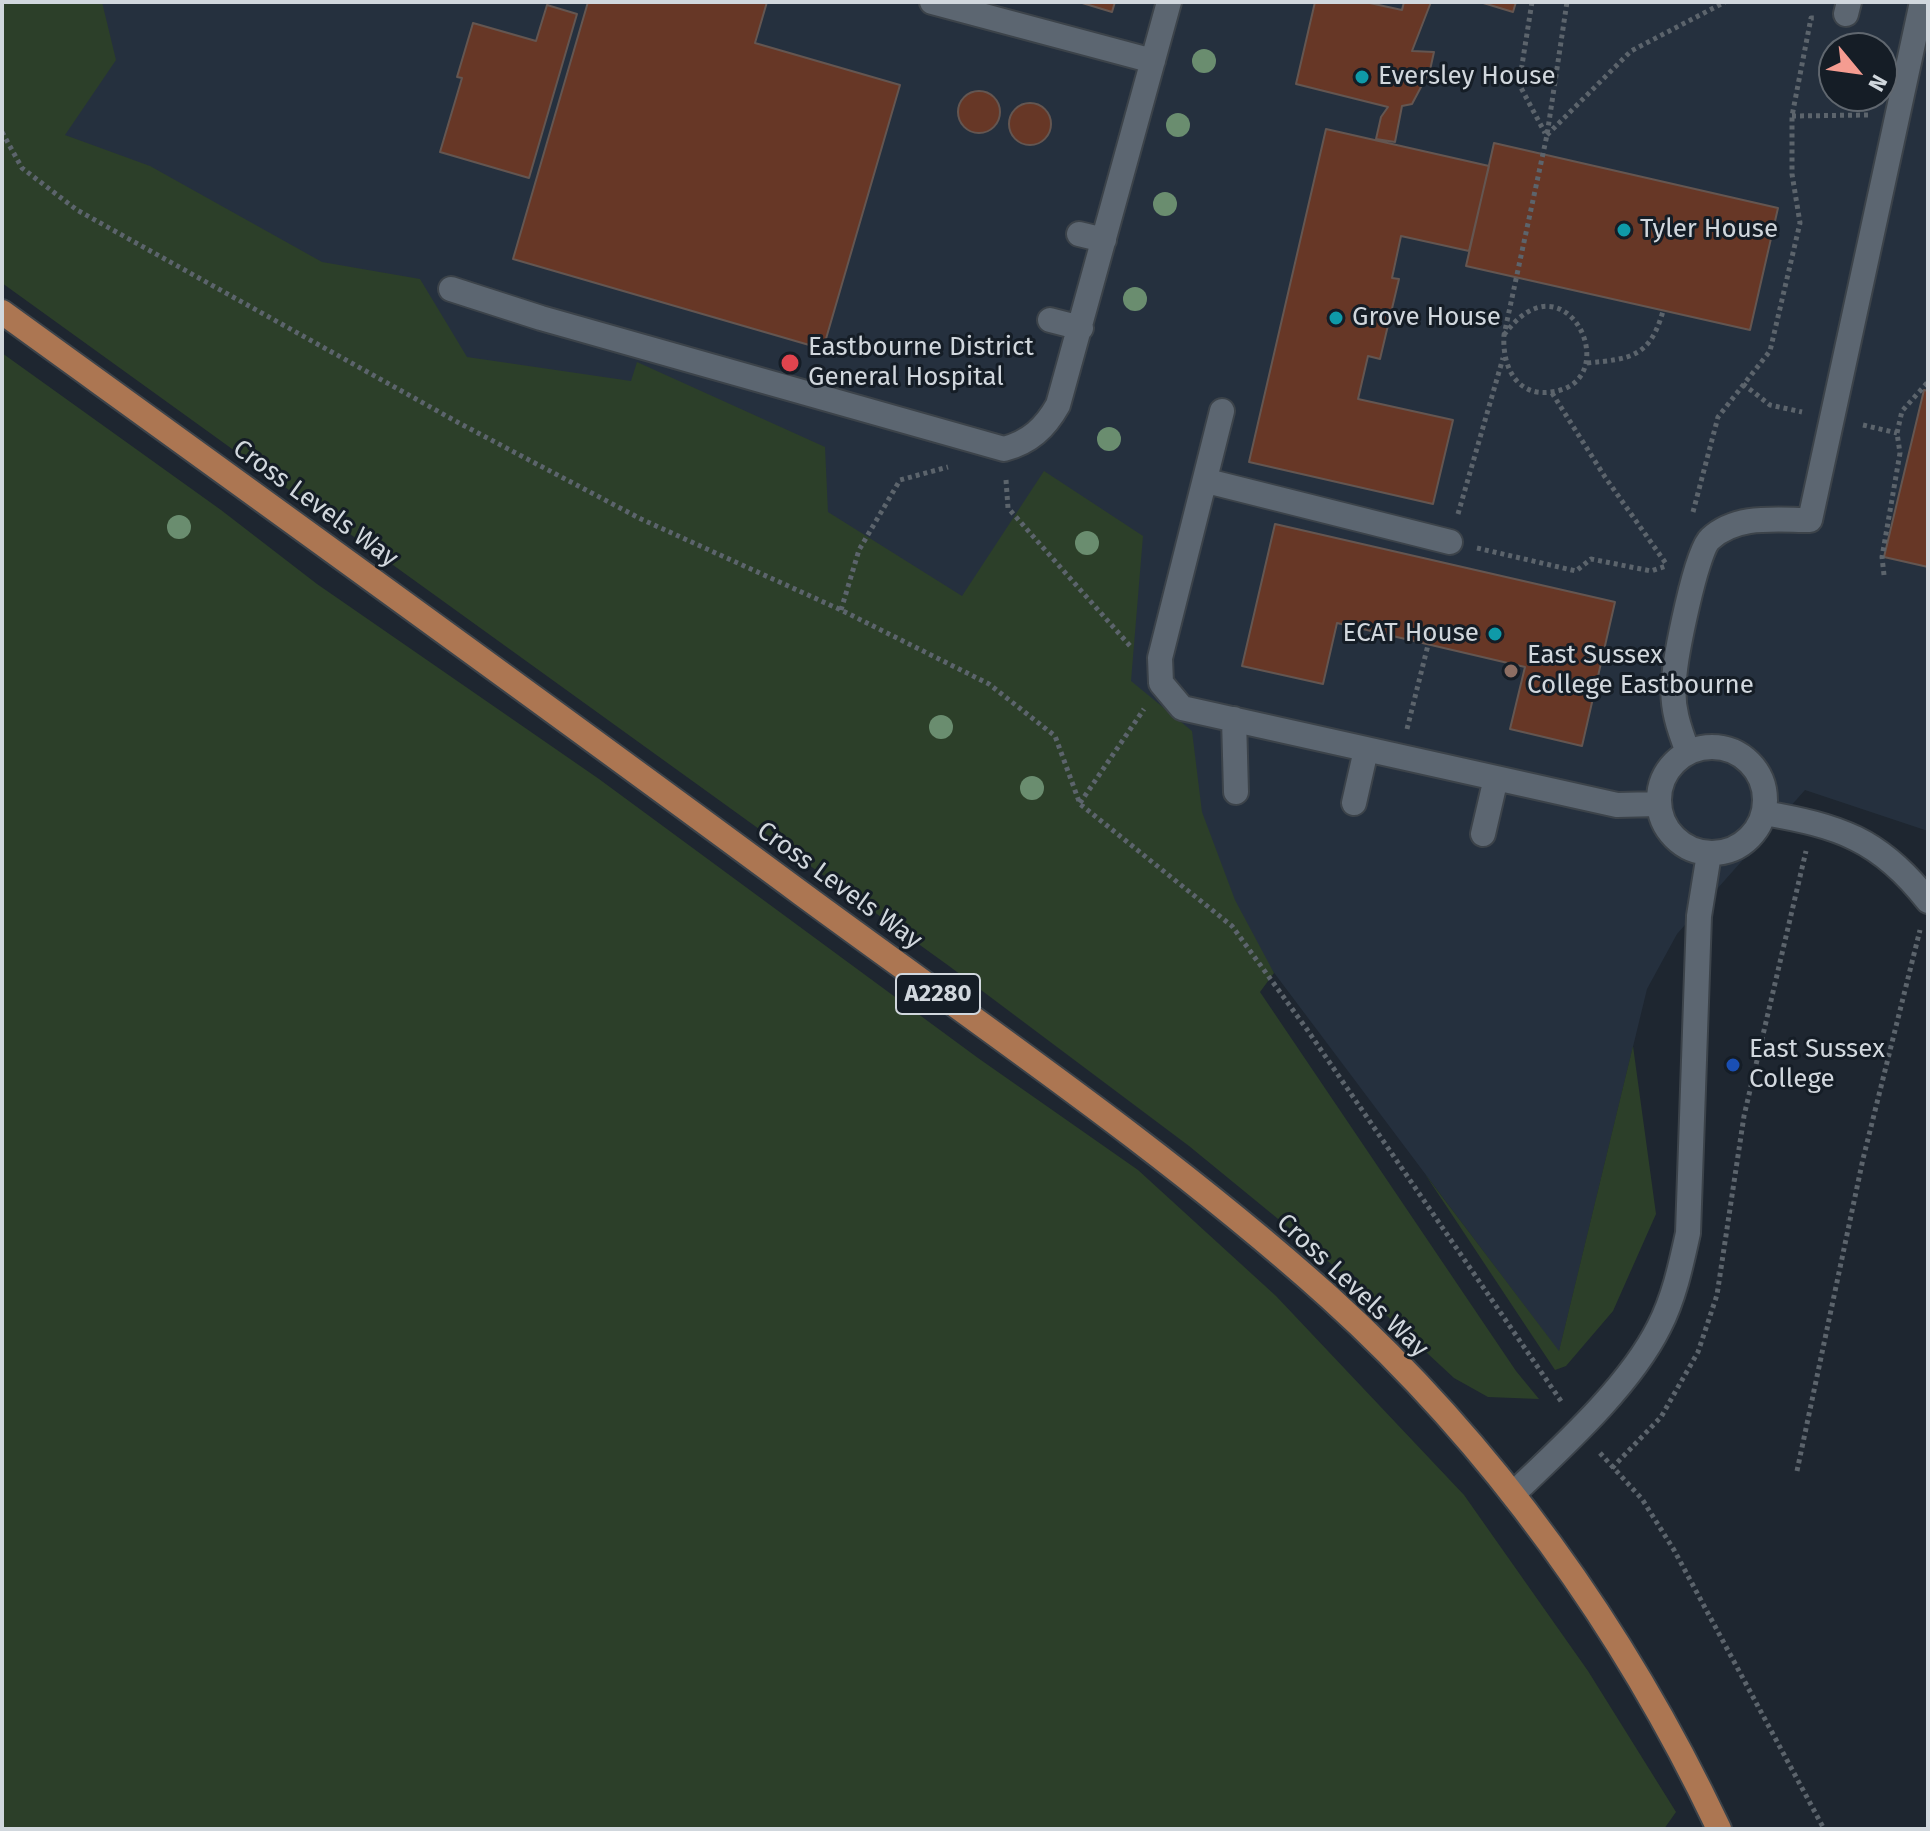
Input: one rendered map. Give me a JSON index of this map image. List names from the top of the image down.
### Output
{
  "streets": {
    "main road": ["Cross Levels Way", "A2280"]
  },
  "places": [
    "Eversley House",
    "Tyler House",
    "Grove House",
    "Eastbourne District General Hospital",
    "ECAT House",
    "East Sussex College Eastbourne",
    "East Sussex College"
  ],
  "north": "bottom right"
}
